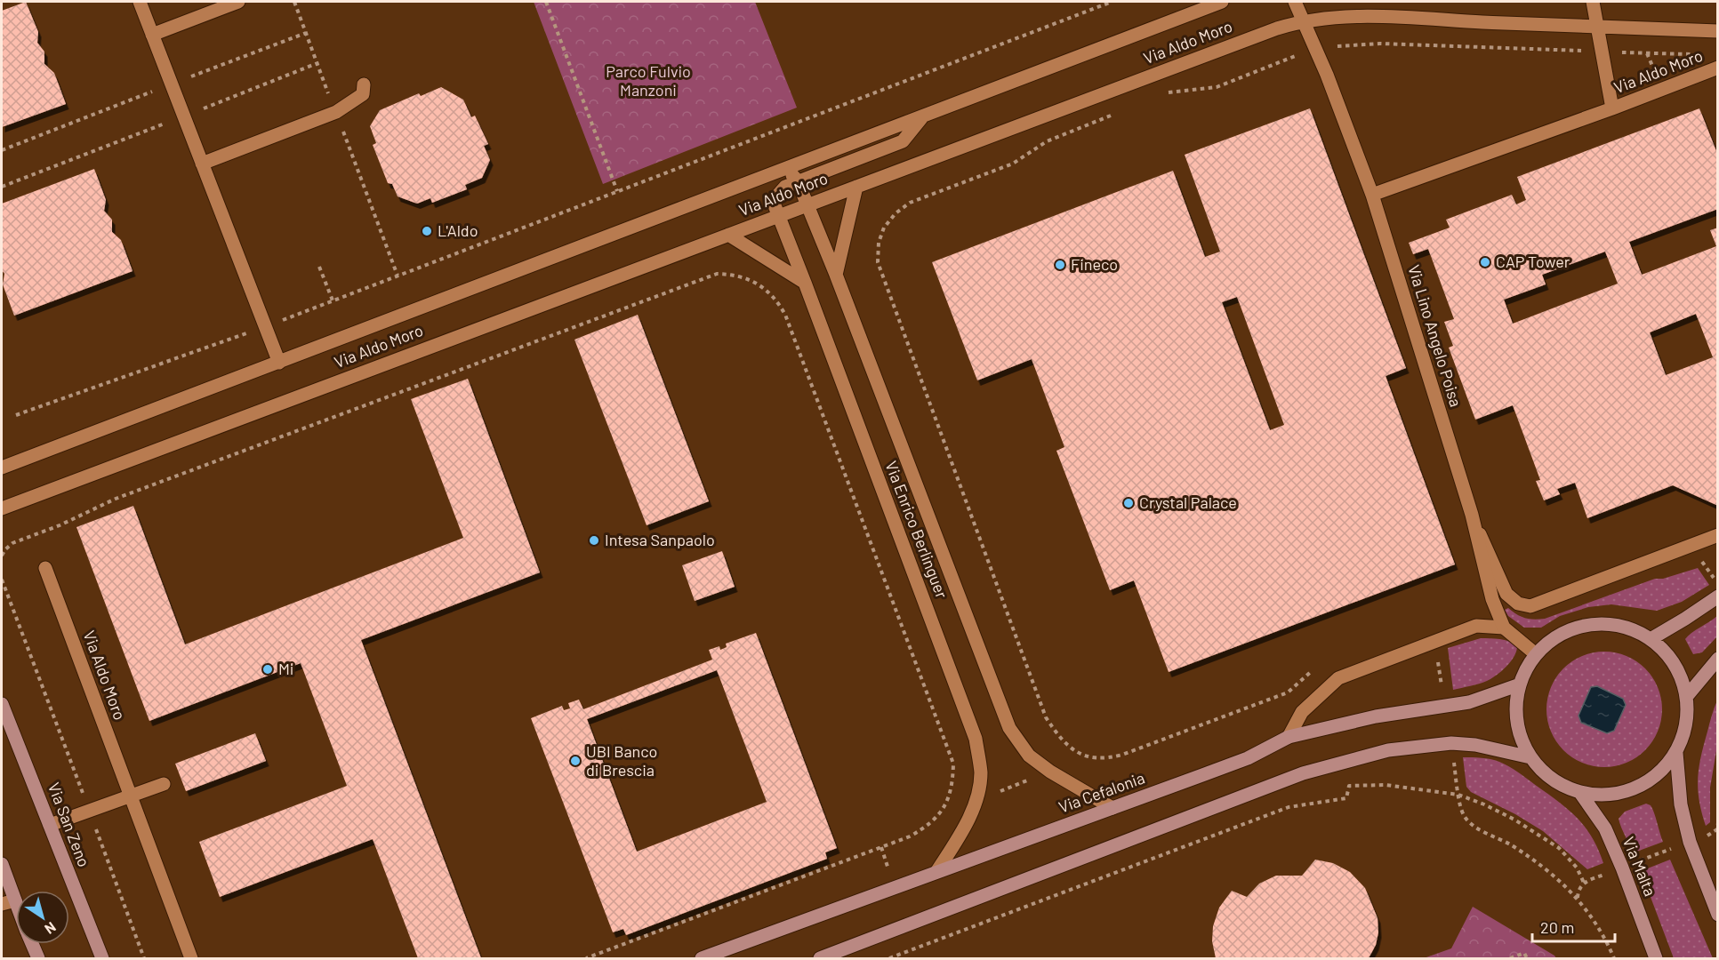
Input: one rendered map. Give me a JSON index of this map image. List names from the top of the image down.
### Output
{
  "streets": {
    "street": [
      "Via Aldo Moro",
      "Via Lino Angelo Poisa",
      "Via Enrico Berlinguer",
      "Via Cefalonia",
      "Via San Zeno",
      "Via Malta"
    ]
  },
  "crossings": [
    ["Via Aldo Moro", "Via Lino Angelo Poisa"],
    ["Via Aldo Moro", "Via Enrico Berlinguer"],
    ["Via Lino Angelo Poisa", "Via Cefalonia"],
    ["Via Lino Angelo Poisa", "Via Malta"],
    ["Via Enrico Berlinguer", "Via Cefalonia"],
    ["Via Cefalonia", "Via Malta"]
  ],
  "parks": ["Parco Fulvio Manzoni"],
  "places": [
    "L'Aldo",
    "CAP Tower",
    "Fineco",
    "Crystal Palace",
    "Intesa Sanpaolo",
    "Mi",
    "UBI Banco di Brescia"
  ],
  "scale_bar": "20 m",
  "north": "bottom right"
}
